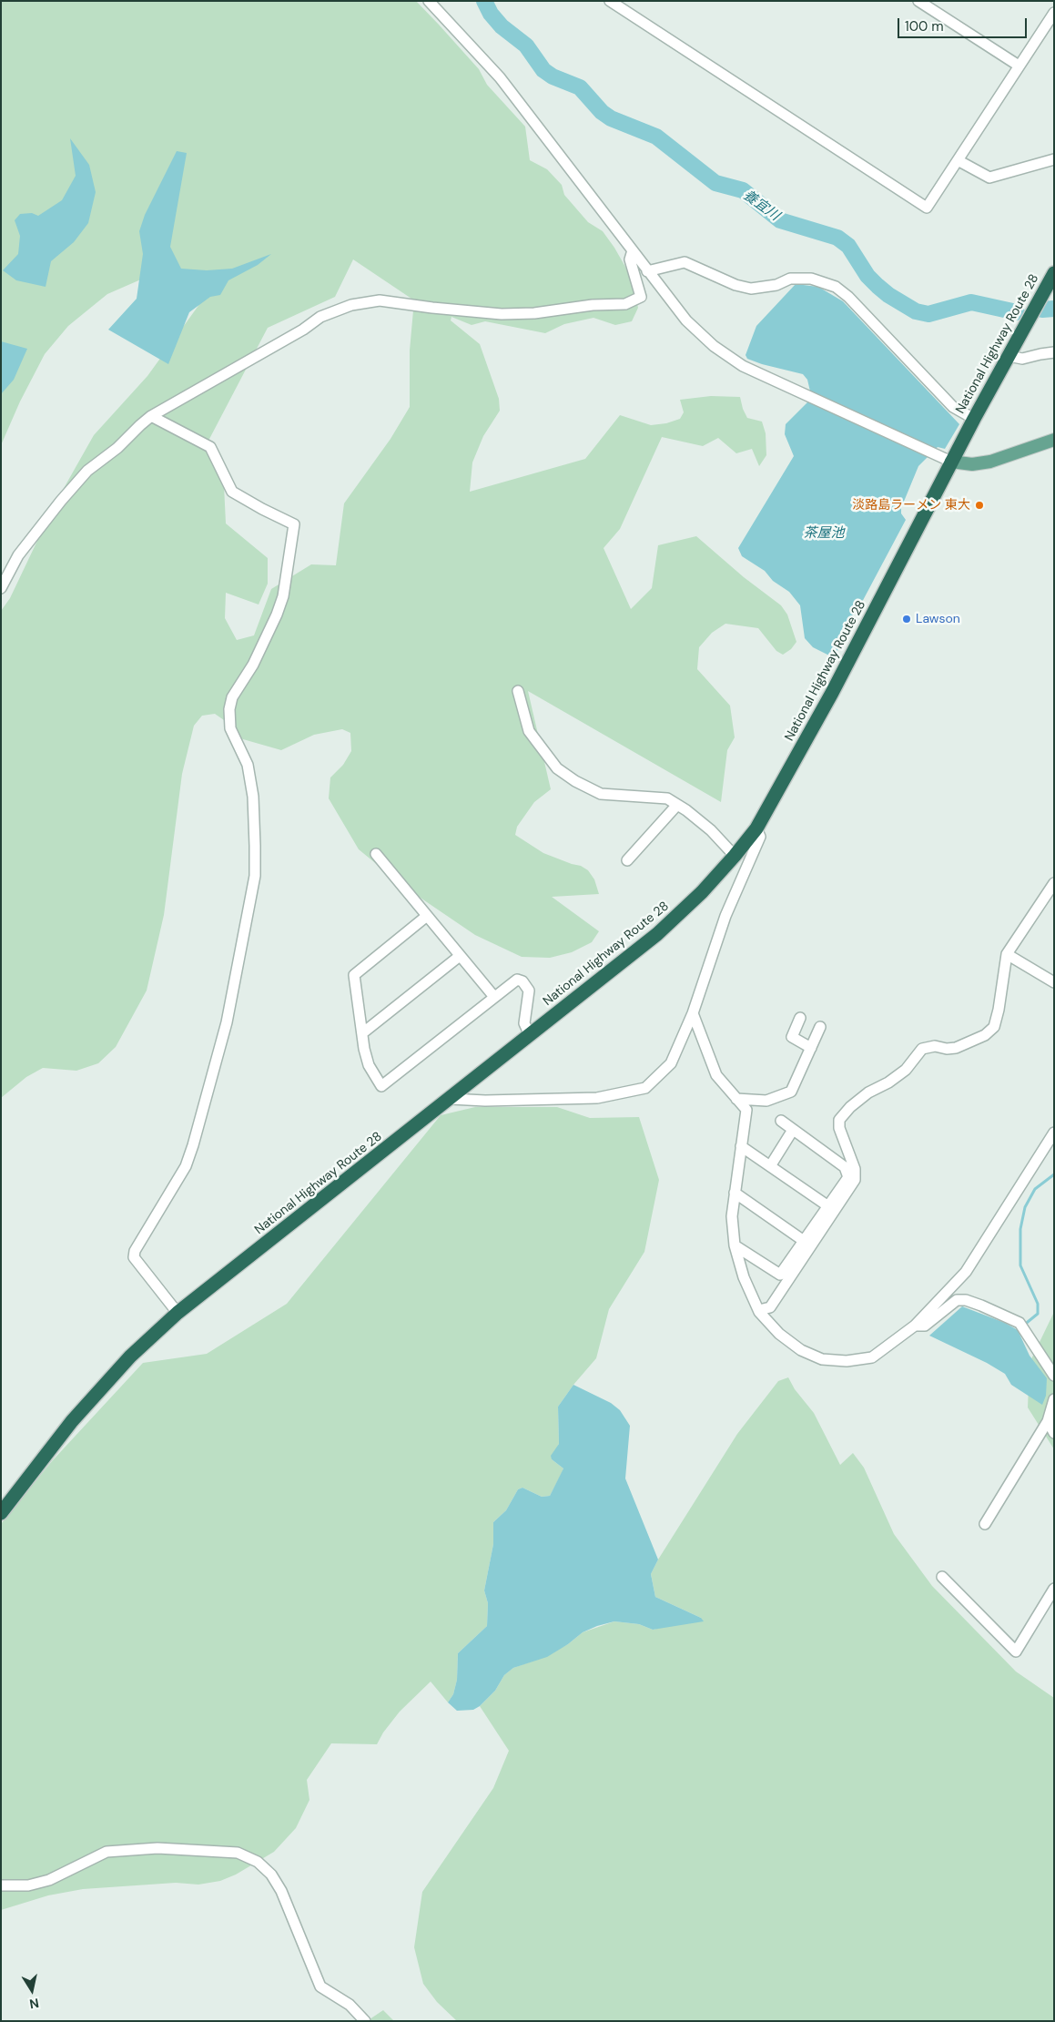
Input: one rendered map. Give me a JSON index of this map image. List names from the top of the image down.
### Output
{
  "streets": {
    "highway": ["National Highway Route 28"]
  },
  "water": ["養宜川", "茶屋池"],
  "places": ["淡路島ラーメン 東大", "Lawson"],
  "scale_bar": "100 m",
  "north": "bottom"
}
